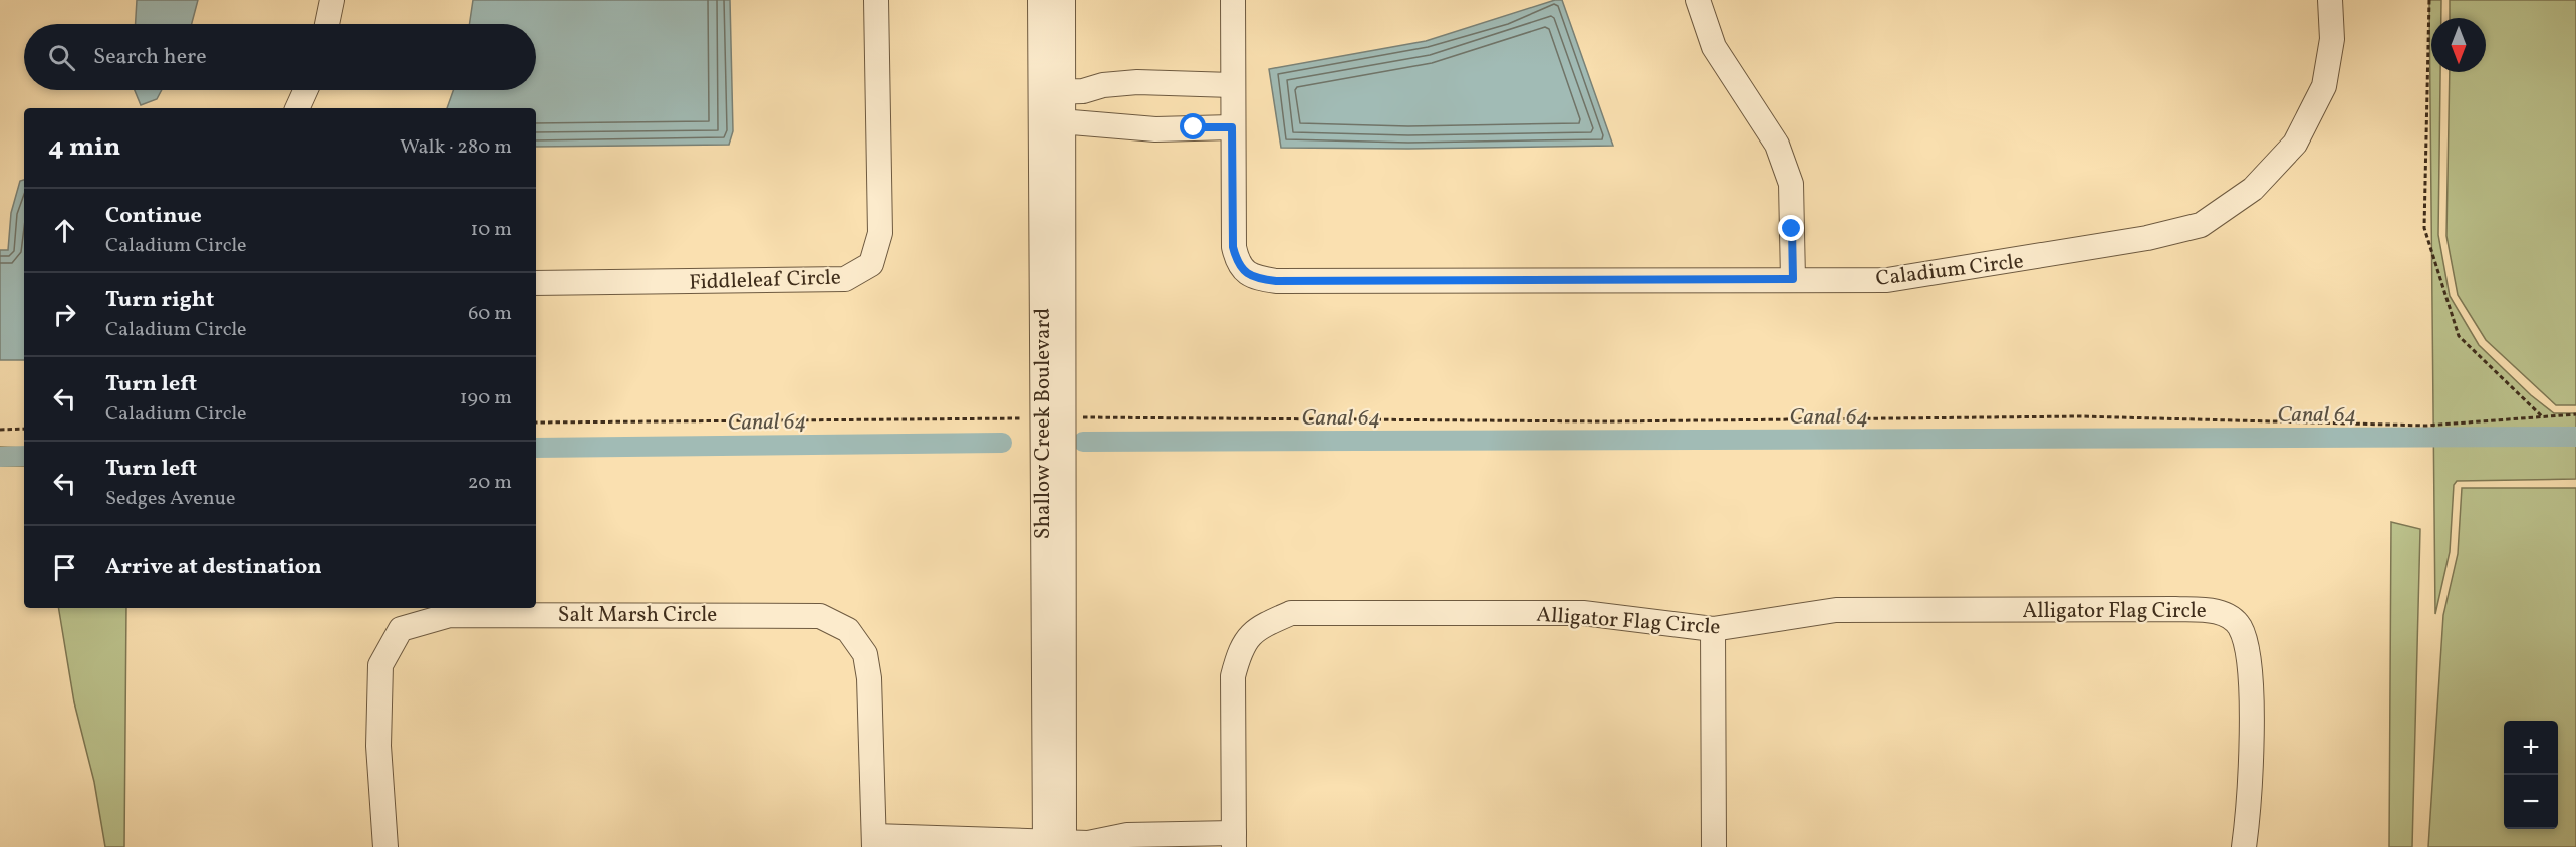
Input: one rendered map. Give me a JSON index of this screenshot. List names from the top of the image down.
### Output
{
  "streets": {
    "street": [
      "Caladium Circle",
      "Fiddleleaf Circle",
      "Shallow Creek Boulevard",
      "Alligator Flag Circle",
      "Salt Marsh Circle"
    ]
  },
  "crossings": [
    ["Shallow Creek Boulevard", "Alligator Flag Circle"],
    ["Shallow Creek Boulevard", "Salt Marsh Circle"],
    ["Alligator Flag Circle", "Salt Marsh Circle"]
  ],
  "water": ["Canal 64"],
  "north": "bottom",
  "page": {
    "search": "Search here",
    "heading": ["4 min", "Walk · 280 m"],
    "list": [
      ["Continue", "Caladium Circle", "10 m"],
      ["Turn right", "Caladium Circle", "60 m"],
      ["Turn left", "Caladium Circle", "190 m"],
      ["Turn left", "Sedges Avenue", "20 m"],
      "Arrive at destination"
    ],
    "map_buttons": ["+", "−"]
  }
}
